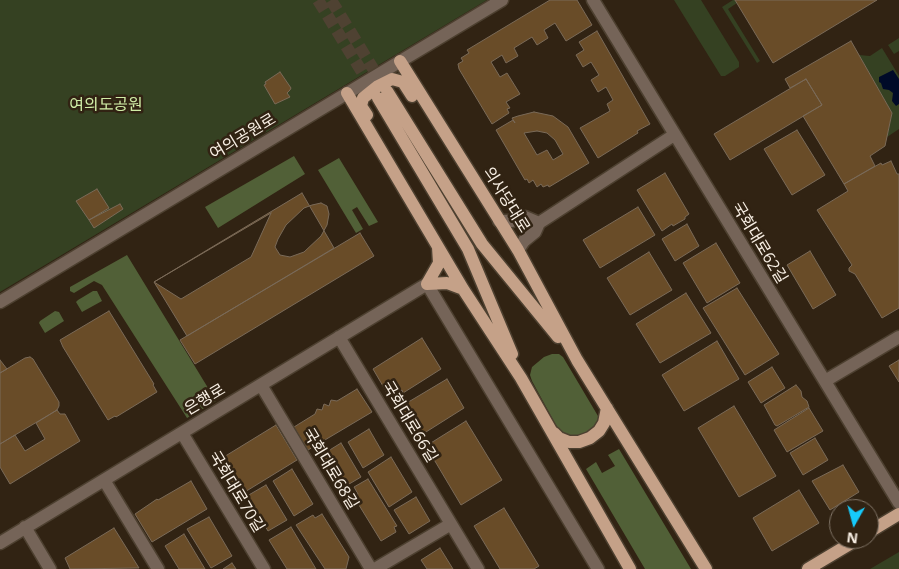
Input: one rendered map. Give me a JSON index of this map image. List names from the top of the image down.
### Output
{
  "streets": {
    "main road": ["의사당대로"],
    "street": [
      "여의공원로",
      "국회대로62길",
      "은행로",
      "국회대로66길",
      "국회대로68길",
      "국회대로70길"
    ]
  },
  "crossings": [
    ["여의공원로", "의사당대로"],
    ["의사당대로", "국회대로62길"],
    ["은행로", "국회대로66길"],
    ["은행로", "국회대로68길"],
    ["은행로", "국회대로70길"]
  ],
  "parks": ["여의도공원"],
  "north": "bottom"
}
